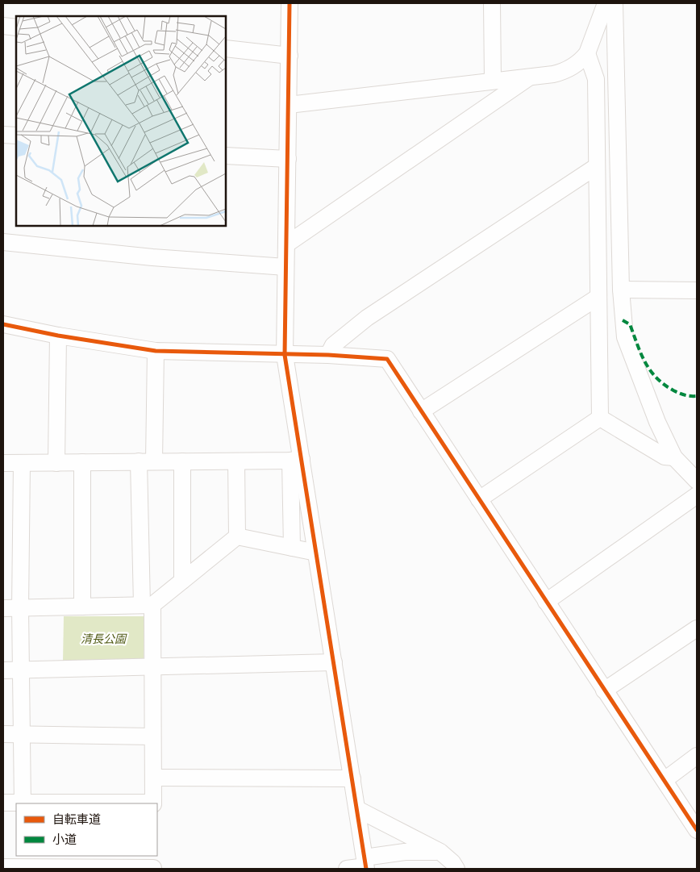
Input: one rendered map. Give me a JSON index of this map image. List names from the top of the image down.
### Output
{
  "parks": ["清長公園"],
  "legend": ["自転車道", "小道"]
}
